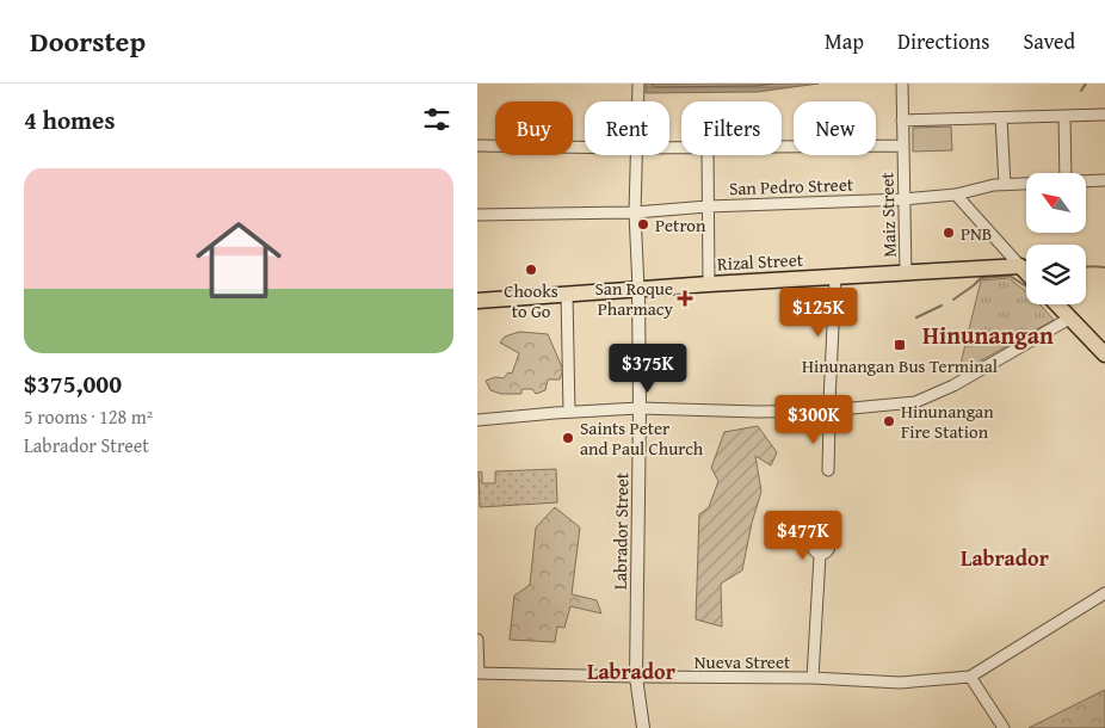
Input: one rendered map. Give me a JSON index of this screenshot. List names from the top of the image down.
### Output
{
  "streets": {
    "main road": ["Rizal Street"],
    "street": [
      "San Pedro Street",
      "Maiz Street",
      "Labrador Street",
      "Nueva Street"
    ]
  },
  "crossings": [
    ["San Pedro Street", "Maiz Street"],
    ["San Pedro Street", "Labrador Street"],
    ["Maiz Street", "Rizal Street"],
    ["Rizal Street", "Labrador Street"],
    ["Labrador Street", "Nueva Street"]
  ],
  "districts": ["Hinunangan", "Labrador", "Labrador"],
  "places": {
    "other": [
      "Petron",
      "PNB",
      "Chooks to Go",
      "Hinunangan Fire Station",
      "Saints Peter and Paul Church"
    ],
    "health": ["San Roque Pharmacy"],
    "transit": ["Hinunangan Bus Terminal"]
  },
  "north": "top left",
  "page": {
    "header": "Doorstep",
    "nav": ["Map", "Directions", "Saved"],
    "heading": "4 homes",
    "chip": [
      "Buy",
      "Rent",
      "Filters",
      "New"
    ],
    "list": [
      {
        "name": "$375,000",
        "note": "5 rooms · 128 m² · Labrador Street"
      }
    ],
    "price": [
      "$125K",
      "$375K",
      "$300K",
      "$477K"
    ]
  }
}
